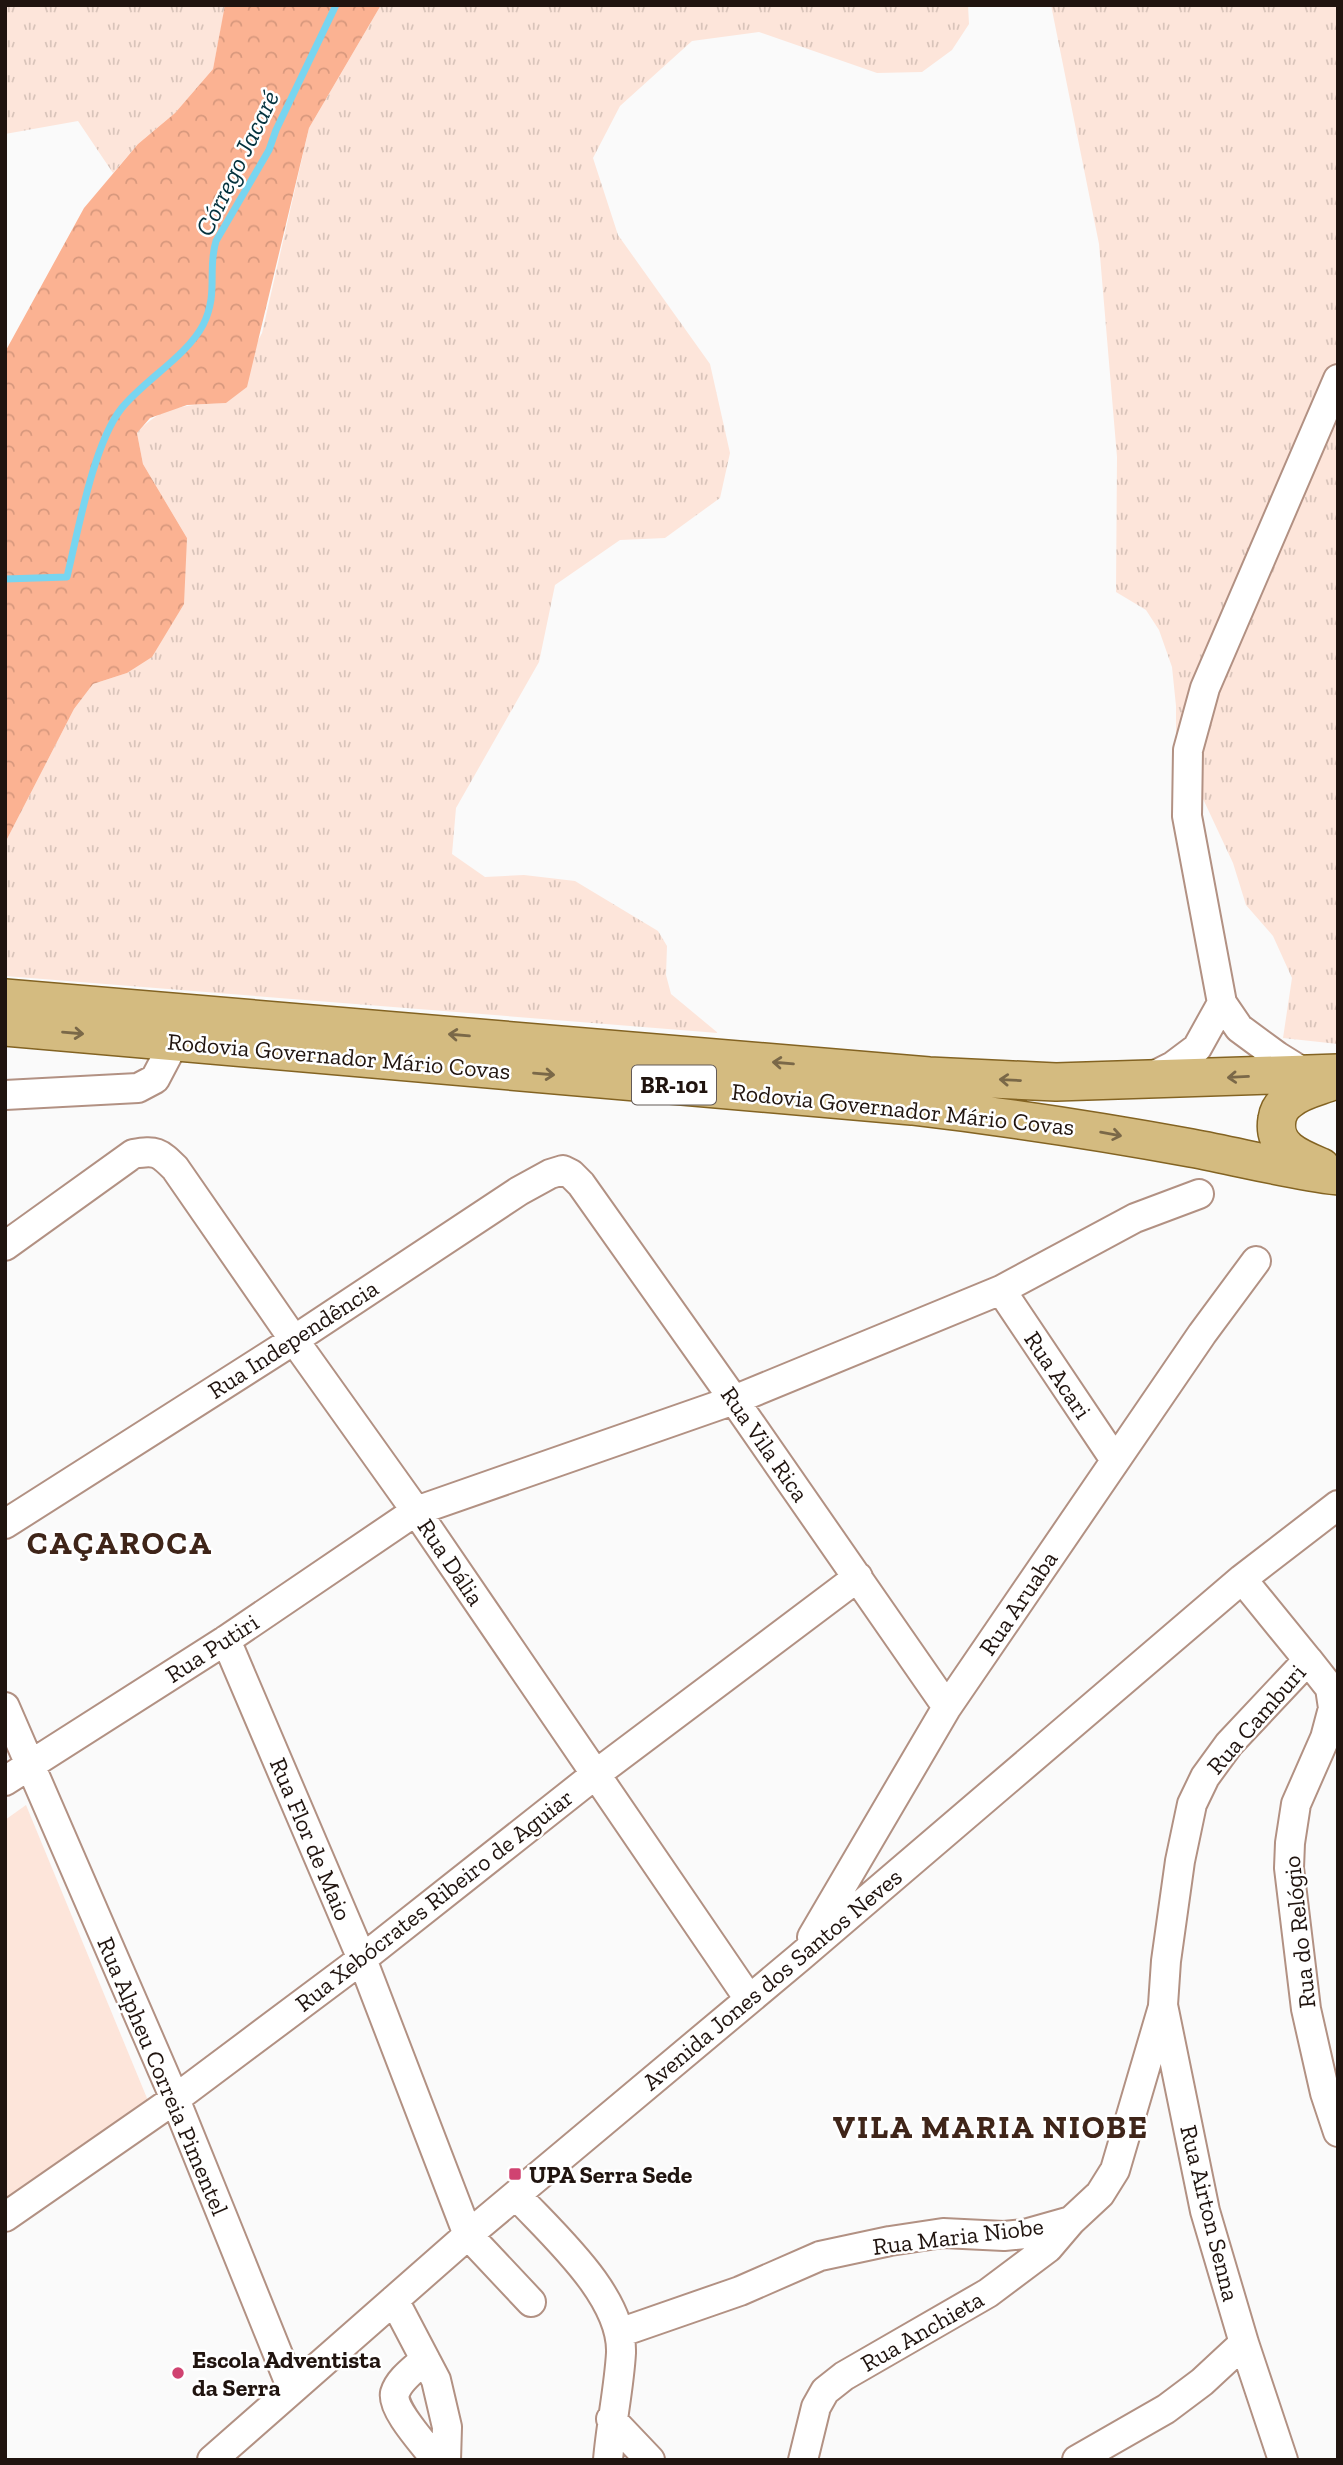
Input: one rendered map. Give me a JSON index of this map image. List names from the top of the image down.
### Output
{
  "streets": {
    "main road": ["Rodovia Governador Mário Covas", "BR-101"],
    "street": [
      "Rua Independência",
      "Rua Acari",
      "Rua Vila Rica",
      "Rua Dália",
      "Rua Aruaba",
      "Rua Putiri",
      "Rua Camburi",
      "Rua Flor de Maio",
      "Rua Xebócrates Ribeiro de Aguiar",
      "Rua do Relógio",
      "Avenida Jones dos Santos Neves",
      "Rua Alpheu Correia Pimentel",
      "Rua Airton Senna",
      "Rua Maria Niobe",
      "Rua Anchieta"
    ]
  },
  "crossings": [
    ["Rua Independência", "Rua Vila Rica"],
    ["Rua Independência", "Rua Dália"],
    ["Rua Acari", "Rua Aruaba"],
    ["Rua Acari", "Rua Putiri"],
    ["Rua Vila Rica", "Rua Aruaba"],
    ["Rua Vila Rica", "Rua Putiri"],
    ["Rua Vila Rica", "Rua Xebócrates Ribeiro de Aguiar"],
    ["Rua Dália", "Rua Putiri"],
    ["Rua Dália", "Rua Xebócrates Ribeiro de Aguiar"],
    ["Rua Dália", "Avenida Jones dos Santos Neves"],
    ["Rua Aruaba", "Avenida Jones dos Santos Neves"],
    ["Rua Putiri", "Rua Flor de Maio"],
    ["Rua Putiri", "Rua Alpheu Correia Pimentel"],
    ["Rua Camburi", "Rua do Relógio"],
    ["Rua Camburi", "Avenida Jones dos Santos Neves"],
    ["Rua Camburi", "Rua Airton Senna"],
    ["Rua Flor de Maio", "Rua Xebócrates Ribeiro de Aguiar"],
    ["Rua Flor de Maio", "Avenida Jones dos Santos Neves"],
    ["Rua Xebócrates Ribeiro de Aguiar", "Rua Alpheu Correia Pimentel"],
    ["Avenida Jones dos Santos Neves", "Rua Alpheu Correia Pimentel"],
    ["Rua Airton Senna", "Rua Maria Niobe"],
    ["Rua Maria Niobe", "Rua Anchieta"]
  ],
  "districts": ["CAÇAROCA", "VILA MARIA NIOBE"],
  "water": ["Córrego Jacaré"],
  "places": {
    "transit": ["UPA Serra Sede"],
    "other": ["Escola Adventista da Serra"]
  }
}
